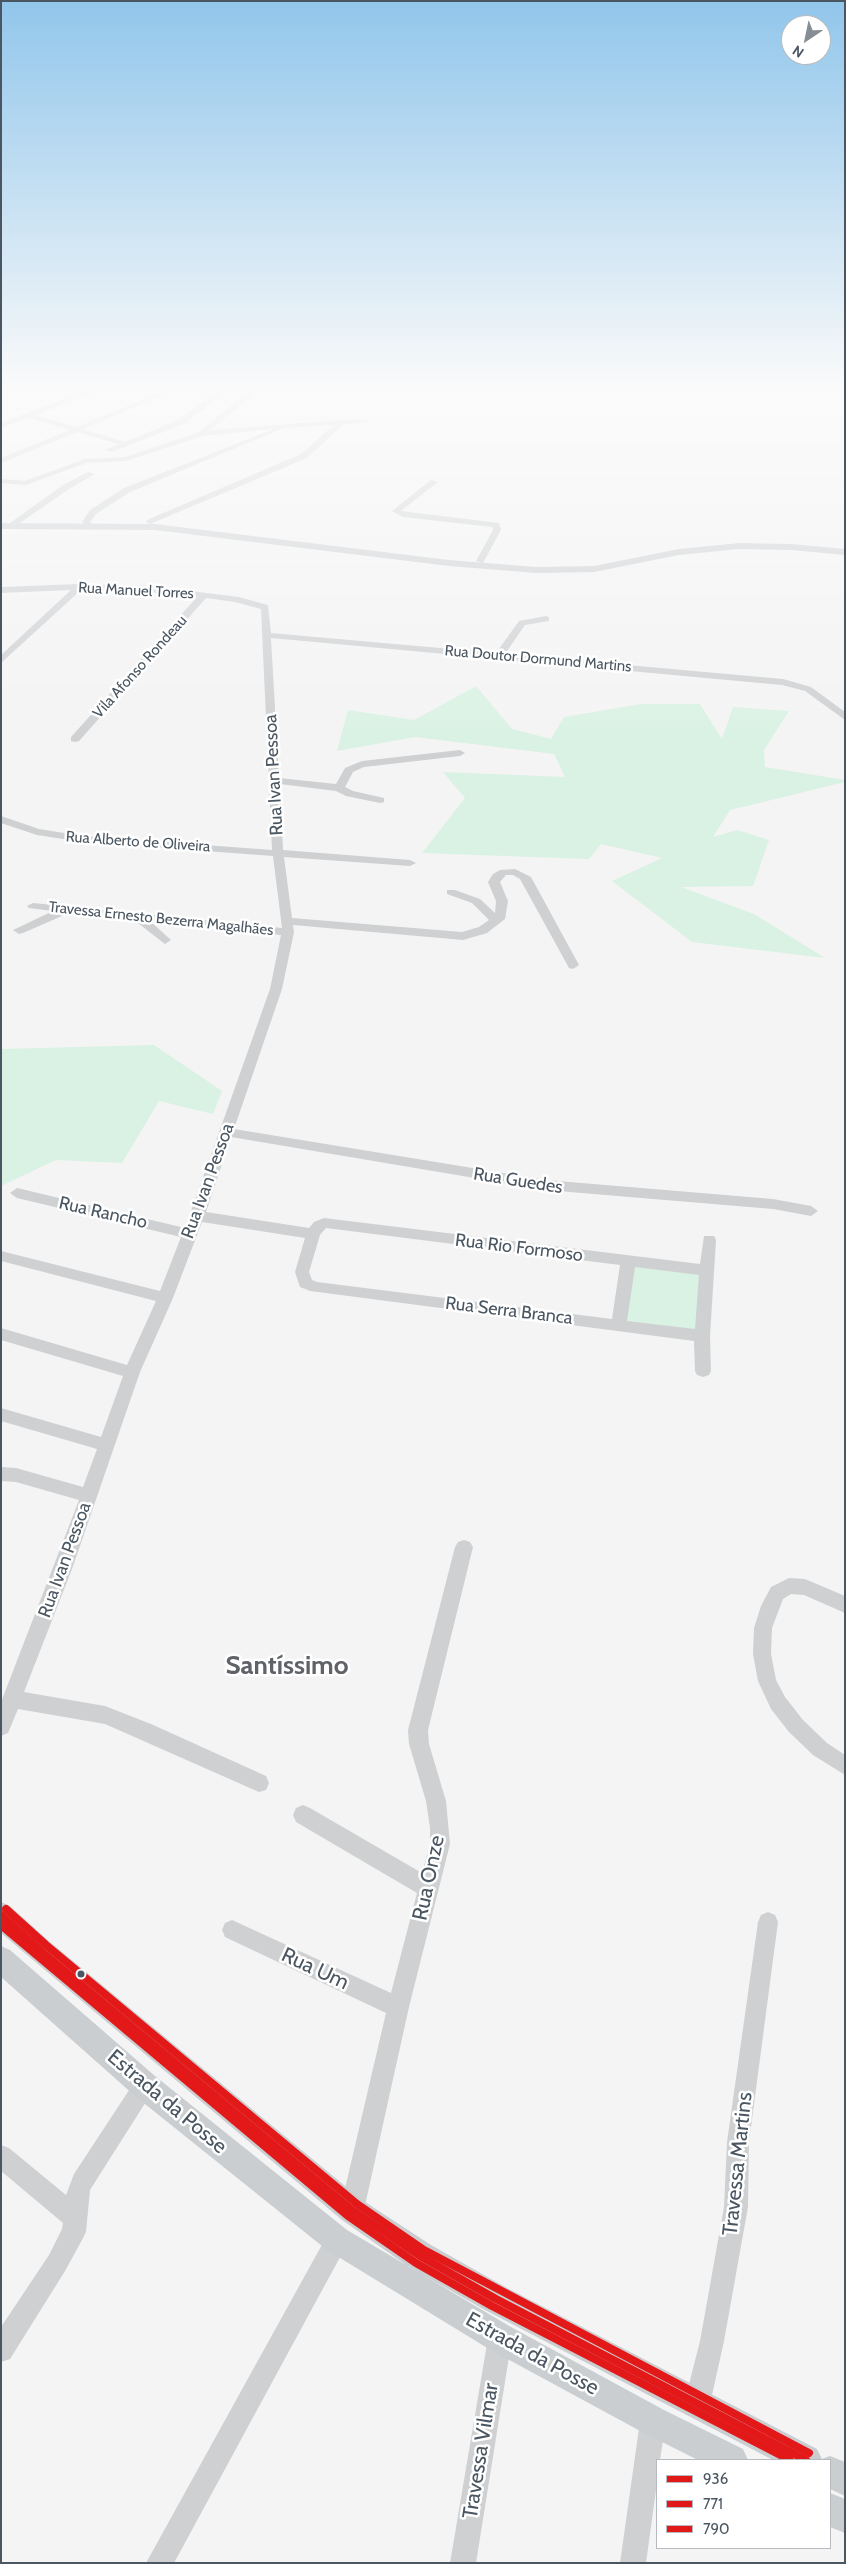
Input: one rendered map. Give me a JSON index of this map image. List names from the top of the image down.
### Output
{
  "streets": {
    "main road": ["Estrada da Posse"],
    "street": [
      "Rua Manuel Torres",
      "Rua Doutor Dormund Martins",
      "Vila Afonso Rondeau",
      "Rua Ivan Pessoa",
      "Rua Alberto de Oliveira",
      "Travessa Ernesto Bezerra Magalhães",
      "Rua Guedes",
      "Rua Rancho",
      "Rua Rio Formoso",
      "Rua Serra Branca",
      "Rua Onze",
      "Rua Um",
      "Travessa Martins",
      "Travessa Vilmar"
    ]
  },
  "crossings": [
    ["Rua Manuel Torres", "Vila Afonso Rondeau"],
    ["Rua Manuel Torres", "Rua Ivan Pessoa"],
    ["Rua Doutor Dormund Martins", "Rua Ivan Pessoa"],
    ["Rua Ivan Pessoa", "Rua Alberto de Oliveira"],
    ["Rua Ivan Pessoa", "Travessa Ernesto Bezerra Magalhães"],
    ["Rua Ivan Pessoa", "Rua Guedes"],
    ["Rua Ivan Pessoa", "Rua Rancho"],
    ["Rua Rio Formoso", "Rua Serra Branca"],
    ["Rua Onze", "Rua Um"],
    ["Rua Onze", "Estrada da Posse"],
    ["Estrada da Posse", "Travessa Martins"],
    ["Estrada da Posse", "Travessa Vilmar"]
  ],
  "districts": ["Santíssimo"],
  "lines": ["transit line 790", "transit line 936", "transit line 771"],
  "legend": ["936", "771", "790"],
  "north": "bottom left"
}
